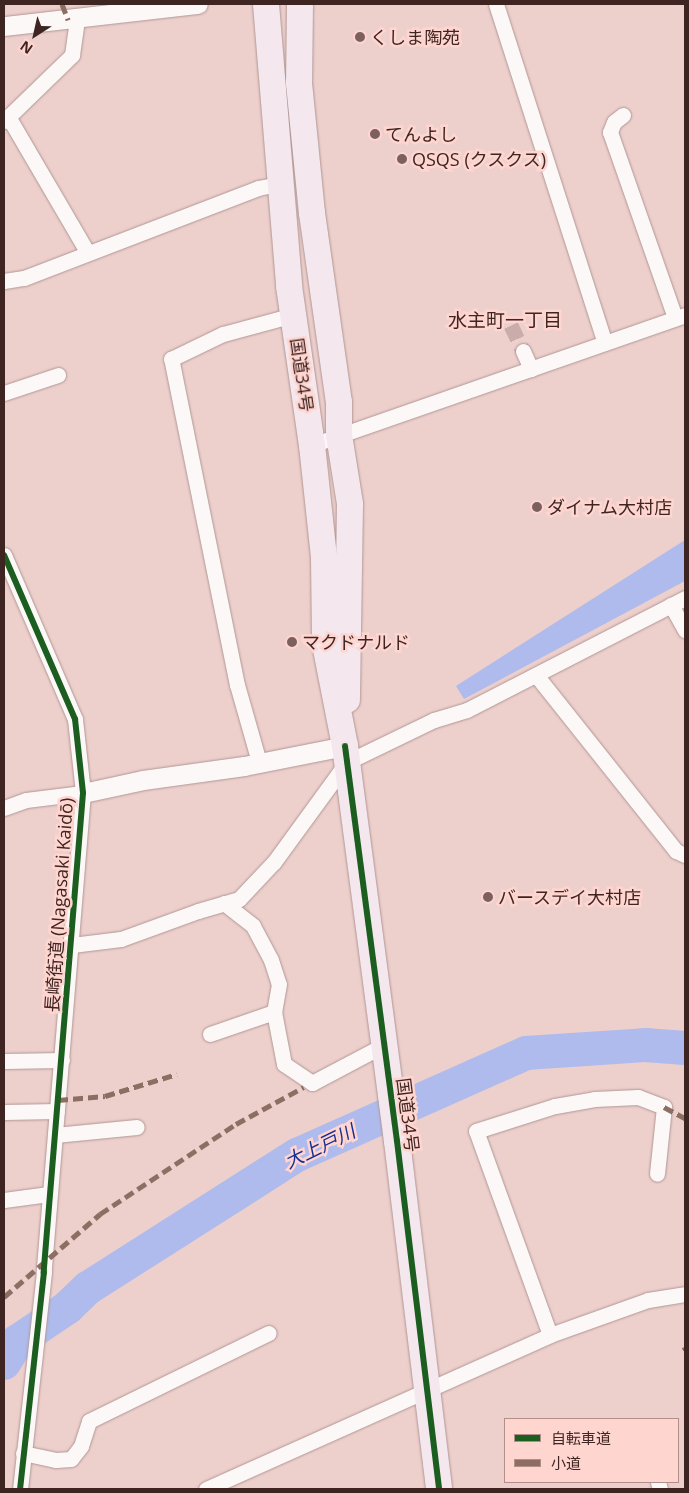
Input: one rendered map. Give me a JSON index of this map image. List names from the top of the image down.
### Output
{
  "streets": {
    "highway": ["国道34号"],
    "street": ["長崎街道 (Nagasaki Kaidō)"]
  },
  "districts": ["水主町一丁目"],
  "water": ["大上戸川"],
  "places": [
    "くしま陶苑",
    "てんよし",
    "QSQS (クスクス)",
    "ダイナム大村店",
    "マクドナルド",
    "バースデイ大村店"
  ],
  "legend": ["自転車道", "小道"],
  "north": "bottom left"
}
